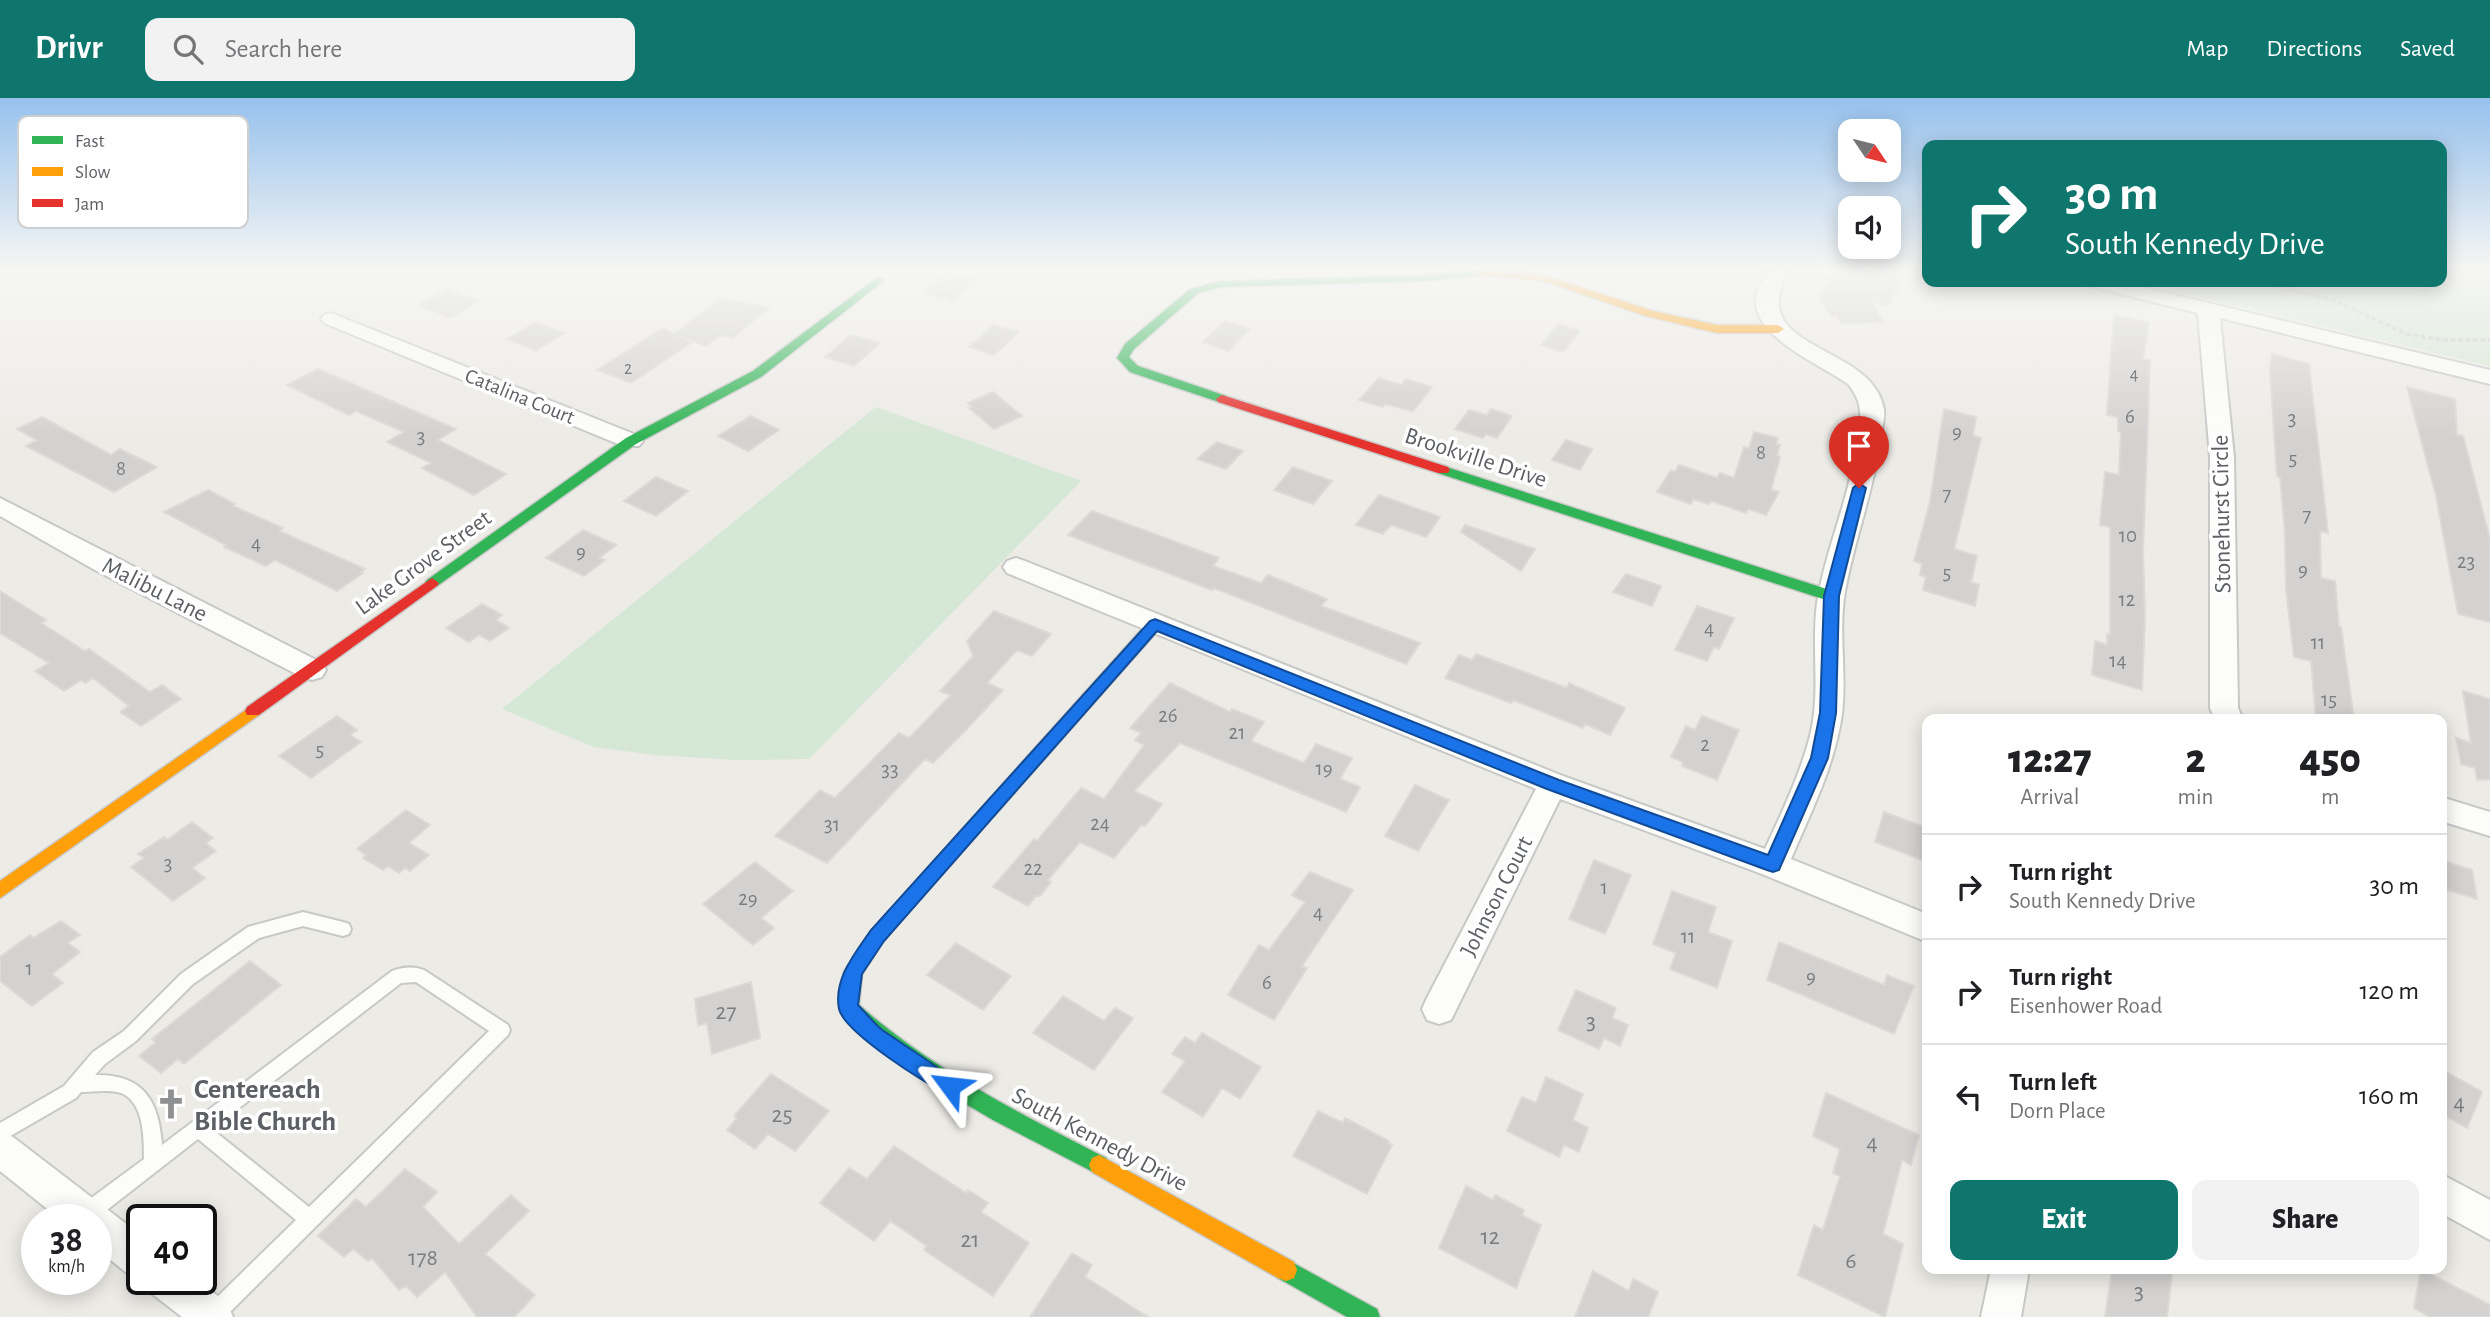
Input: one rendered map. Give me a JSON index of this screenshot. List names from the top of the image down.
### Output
{
  "streets": {
    "street": [
      "Catalina Court",
      "Brookville Drive",
      "Stonehurst Circle",
      "Lake Grove Street",
      "Malibu Lane",
      "Johnson Court",
      "South Kennedy Drive"
    ]
  },
  "crossings": [
    ["Catalina Court", "Lake Grove Street"],
    ["Lake Grove Street", "Malibu Lane"]
  ],
  "places": {
    "church": ["Centereach Bible Church"]
  },
  "house_numbers": [
    "2",
    "4",
    "6",
    "3",
    "9",
    "3",
    "8",
    "5",
    "8",
    "7",
    "7",
    "10",
    "4",
    "9",
    "23",
    "9",
    "5",
    "12",
    "4",
    "11",
    "14",
    "15",
    "26",
    "21",
    "2",
    "5",
    "19",
    "33",
    "24",
    "31",
    "3",
    "22",
    "1",
    "29",
    "4",
    "11",
    "1",
    "9",
    "6",
    "27",
    "3",
    "4",
    "25",
    "4",
    "12",
    "21",
    "178",
    "6",
    "3"
  ],
  "legend": ["Fast", "Slow", "Jam"],
  "north": "bottom right",
  "page": {
    "header": "Drivr",
    "search": "Search here",
    "nav": ["Map", "Directions", "Saved"],
    "turn": ["30 m", "South Kennedy Drive"],
    "eta": [
      "12:27",
      "Arrival",
      "2",
      "min",
      "450",
      "m"
    ],
    "list": [
      {
        "name": "Turn right",
        "note": "South Kennedy Drive",
        "value": "30 m"
      },
      {
        "name": "Turn right",
        "note": "Eisenhower Road",
        "value": "120 m"
      },
      {
        "name": "Turn left",
        "note": "Dorn Place",
        "value": "160 m"
      }
    ],
    "buttons": ["Exit", "Share"],
    "speed": "38 km/h",
    "limit": "40"
  }
}
